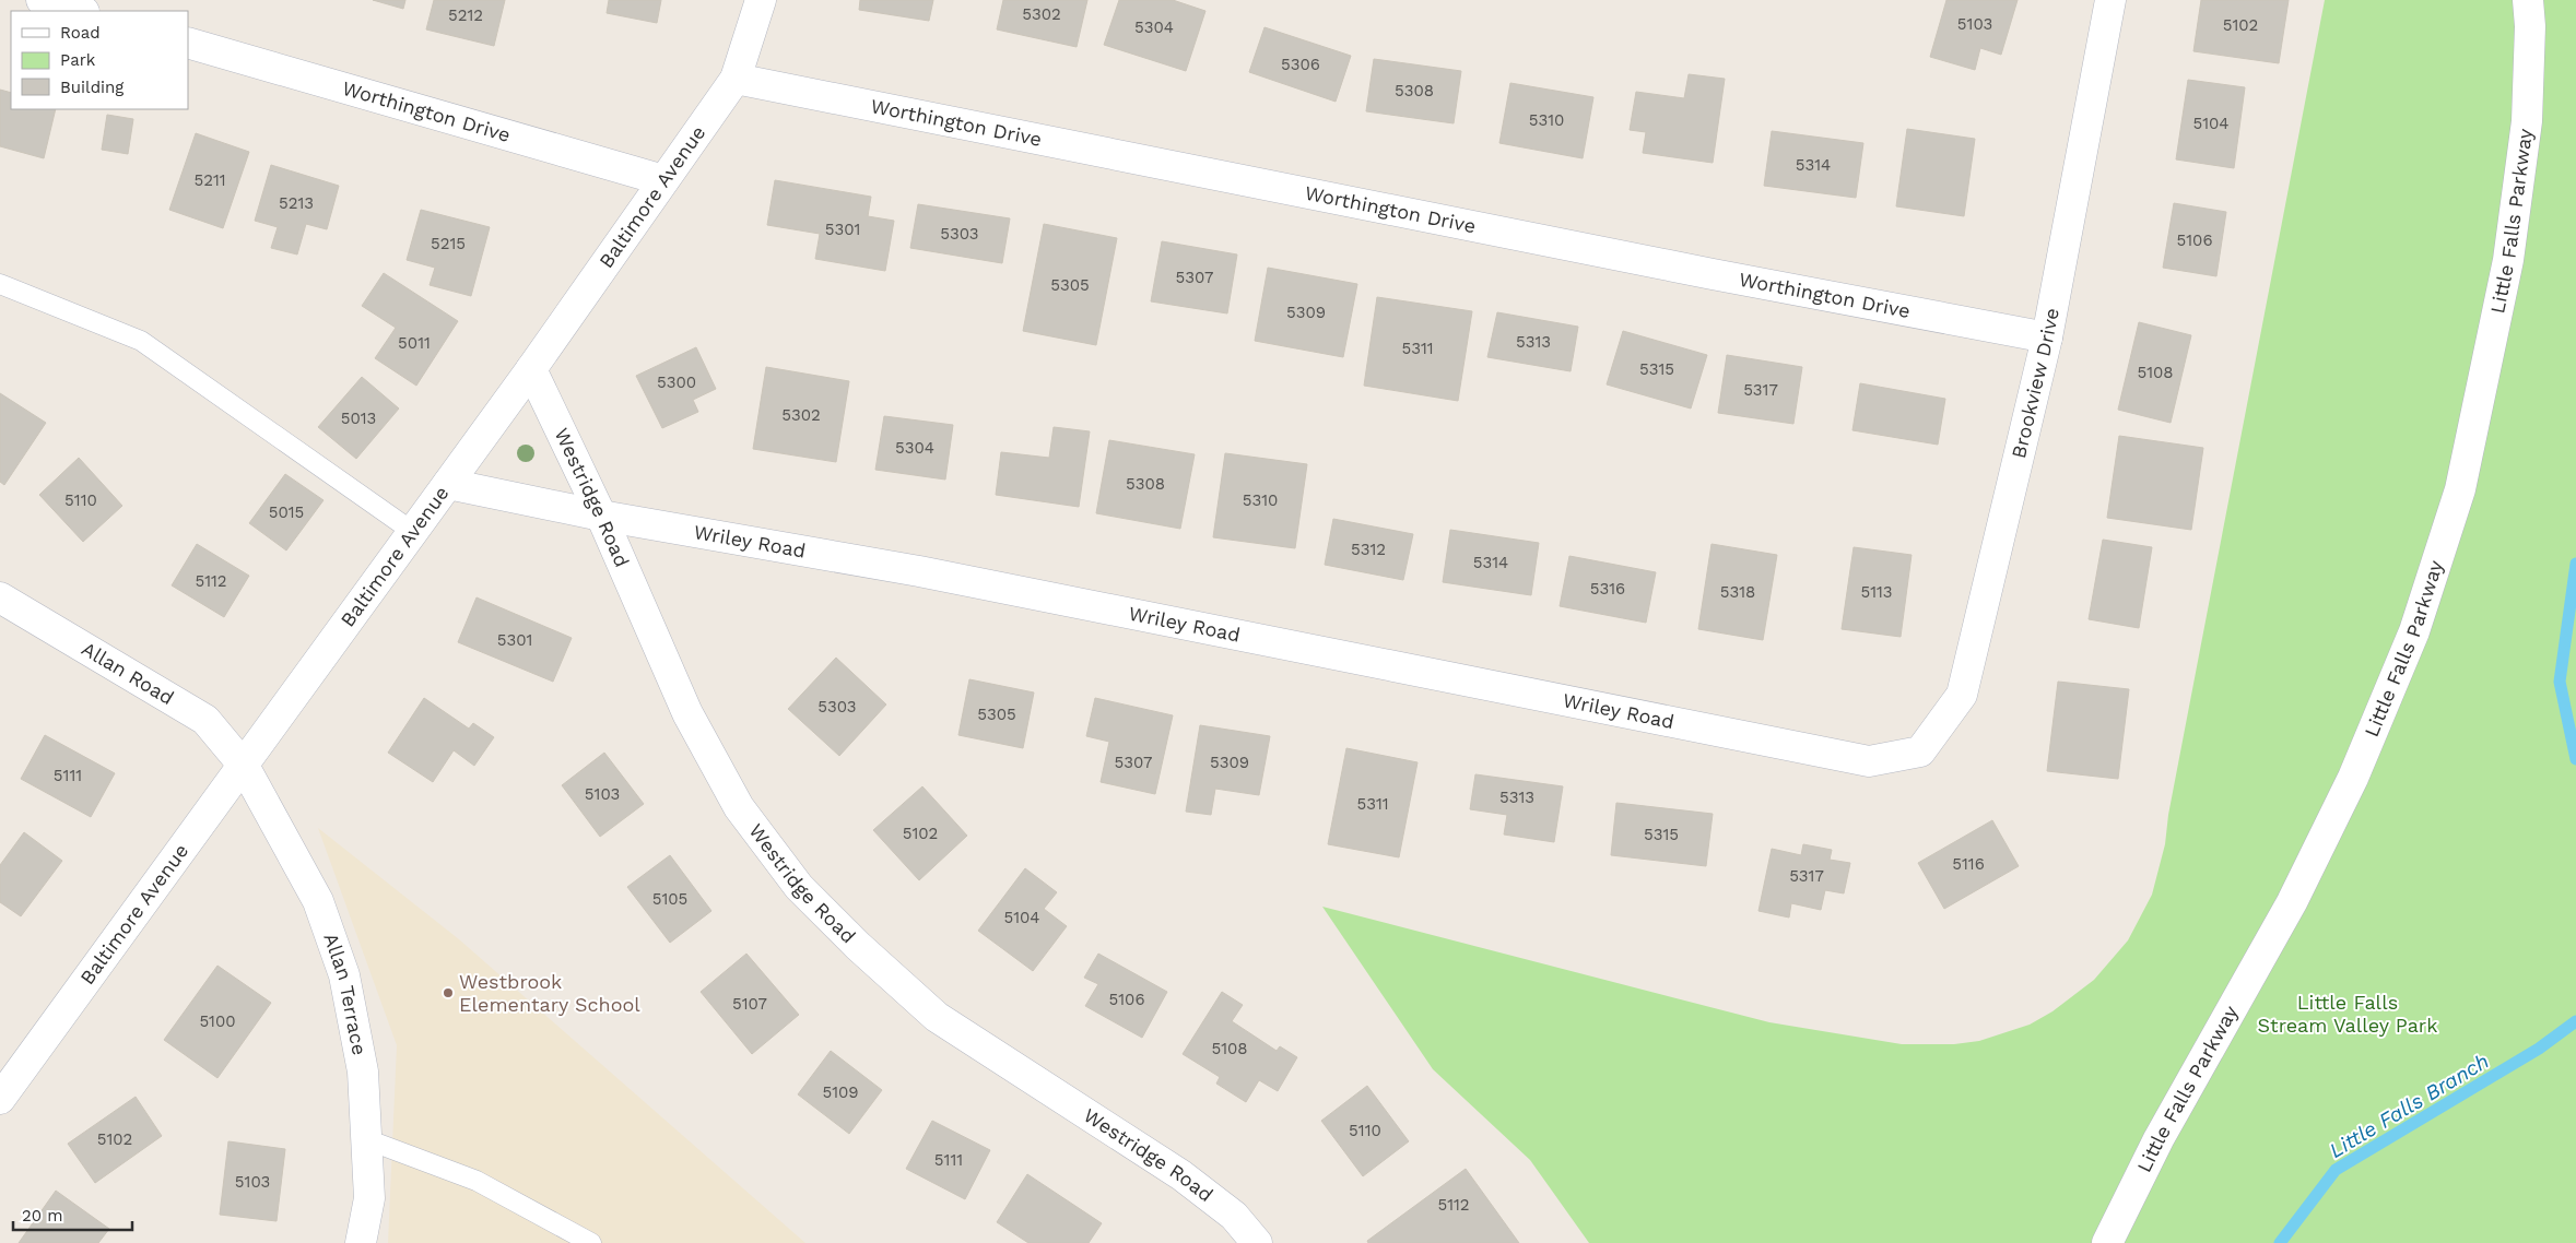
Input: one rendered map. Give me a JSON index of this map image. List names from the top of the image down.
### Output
{
  "streets": {
    "street": [
      "Worthington Drive",
      "Baltimore Avenue",
      "Little Falls Parkway",
      "Brookview Drive",
      "Westridge Road",
      "Wriley Road",
      "Allan Road",
      "Allan Terrace"
    ]
  },
  "crossings": [
    ["Worthington Drive", "Baltimore Avenue"],
    ["Worthington Drive", "Brookview Drive"],
    ["Baltimore Avenue", "Westridge Road"],
    ["Baltimore Avenue", "Wriley Road"],
    ["Baltimore Avenue", "Allan Road"],
    ["Baltimore Avenue", "Allan Terrace"],
    ["Brookview Drive", "Wriley Road"],
    ["Westridge Road", "Wriley Road"],
    ["Allan Road", "Allan Terrace"]
  ],
  "water": ["Little Falls Branch"],
  "parks": ["Little Falls Stream Valley Park"],
  "places": ["Westbrook Elementary School"],
  "house_numbers": [
    "5302",
    "5212",
    "5103",
    "5102",
    "5304",
    "5306",
    "5308",
    "5310",
    "5104",
    "5314",
    "5211",
    "5213",
    "5301",
    "5303",
    "5106",
    "5215",
    "5307",
    "5305",
    "5309",
    "5313",
    "5011",
    "5311",
    "5315",
    "5108",
    "5300",
    "5317",
    "5302",
    "5013",
    "5304",
    "5308",
    "5110",
    "5310",
    "5015",
    "5312",
    "5314",
    "5112",
    "5316",
    "5318",
    "5113",
    "5301",
    "5303",
    "5305",
    "5307",
    "5309",
    "5111",
    "5103",
    "5313",
    "5311",
    "5102",
    "5315",
    "5116",
    "5317",
    "5105",
    "5104",
    "5106",
    "5107",
    "5100",
    "5108",
    "5109",
    "5110",
    "5102",
    "5111",
    "5103",
    "5112"
  ],
  "legend": ["Road", "Park", "Building"],
  "scale_bar": "20 m"
}
